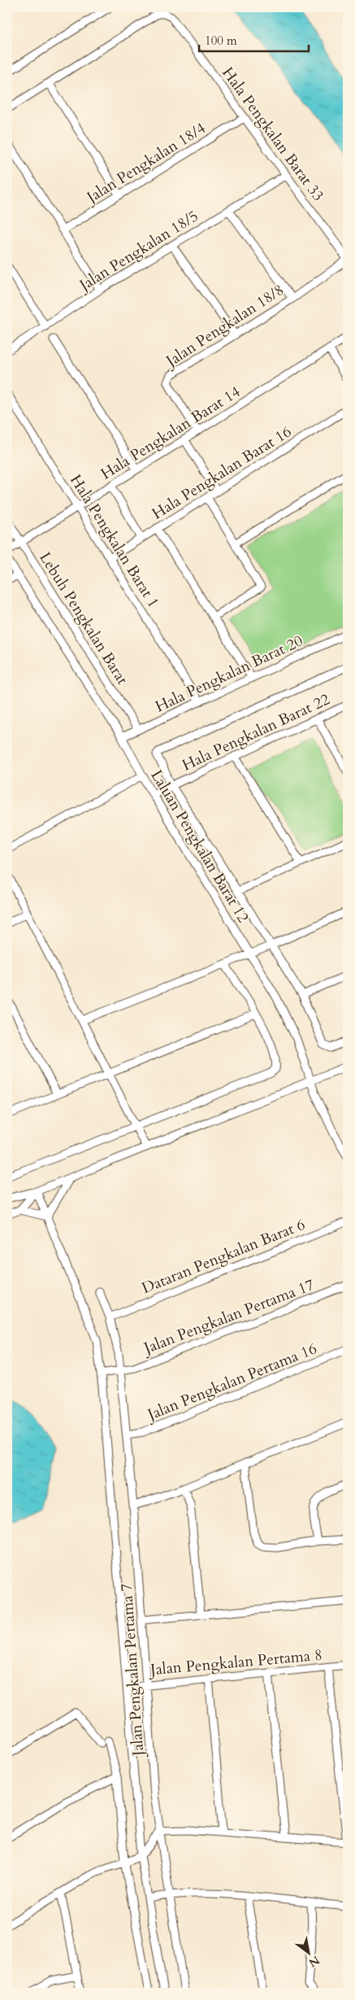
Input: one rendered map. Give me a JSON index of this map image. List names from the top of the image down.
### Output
{
  "streets": {
    "street": [
      "Hala Pengkalan Barat 33",
      "Jalan Pengkalan 18/4",
      "Jalan Pengkalan 18/5",
      "Jalan Pengkalan 18/8",
      "Hala Pengkalan Barat 14",
      "Hala Pengkalan Barat 16",
      "Hala Pengkalan Barat 1",
      "Lebuh Pengkalan Barat",
      "Hala Pengkalan Barat 20",
      "Hala Pengkalan Barat 22",
      "Laluan Pengkalan Barat 12",
      "Dataran Pengkalan Barat 6",
      "Jalan Pengkalan Pertama 17",
      "Jalan Pengkalan Pertama 16",
      "Jalan Pengkalan Pertama 8",
      "Jalan Pengkalan Pertama 7"
    ]
  },
  "crossings": [
    ["Hala Pengkalan Barat 33", "Jalan Pengkalan 18/4"],
    ["Hala Pengkalan Barat 33", "Jalan Pengkalan 18/5"],
    ["Hala Pengkalan Barat 33", "Jalan Pengkalan 18/8"],
    ["Jalan Pengkalan 18/8", "Hala Pengkalan Barat 14"],
    ["Hala Pengkalan Barat 14", "Hala Pengkalan Barat 1"],
    ["Hala Pengkalan Barat 14", "Lebuh Pengkalan Barat"],
    ["Hala Pengkalan Barat 16", "Hala Pengkalan Barat 1"],
    ["Hala Pengkalan Barat 1", "Hala Pengkalan Barat 20"],
    ["Lebuh Pengkalan Barat", "Hala Pengkalan Barat 20"],
    ["Hala Pengkalan Barat 20", "Laluan Pengkalan Barat 12"],
    ["Hala Pengkalan Barat 22", "Laluan Pengkalan Barat 12"],
    ["Dataran Pengkalan Barat 6", "Jalan Pengkalan Pertama 7"],
    ["Jalan Pengkalan Pertama 17", "Jalan Pengkalan Pertama 7"],
    ["Jalan Pengkalan Pertama 16", "Jalan Pengkalan Pertama 7"],
    ["Jalan Pengkalan Pertama 8", "Jalan Pengkalan Pertama 7"]
  ],
  "scale_bar": "100 m",
  "north": "bottom right"
}
